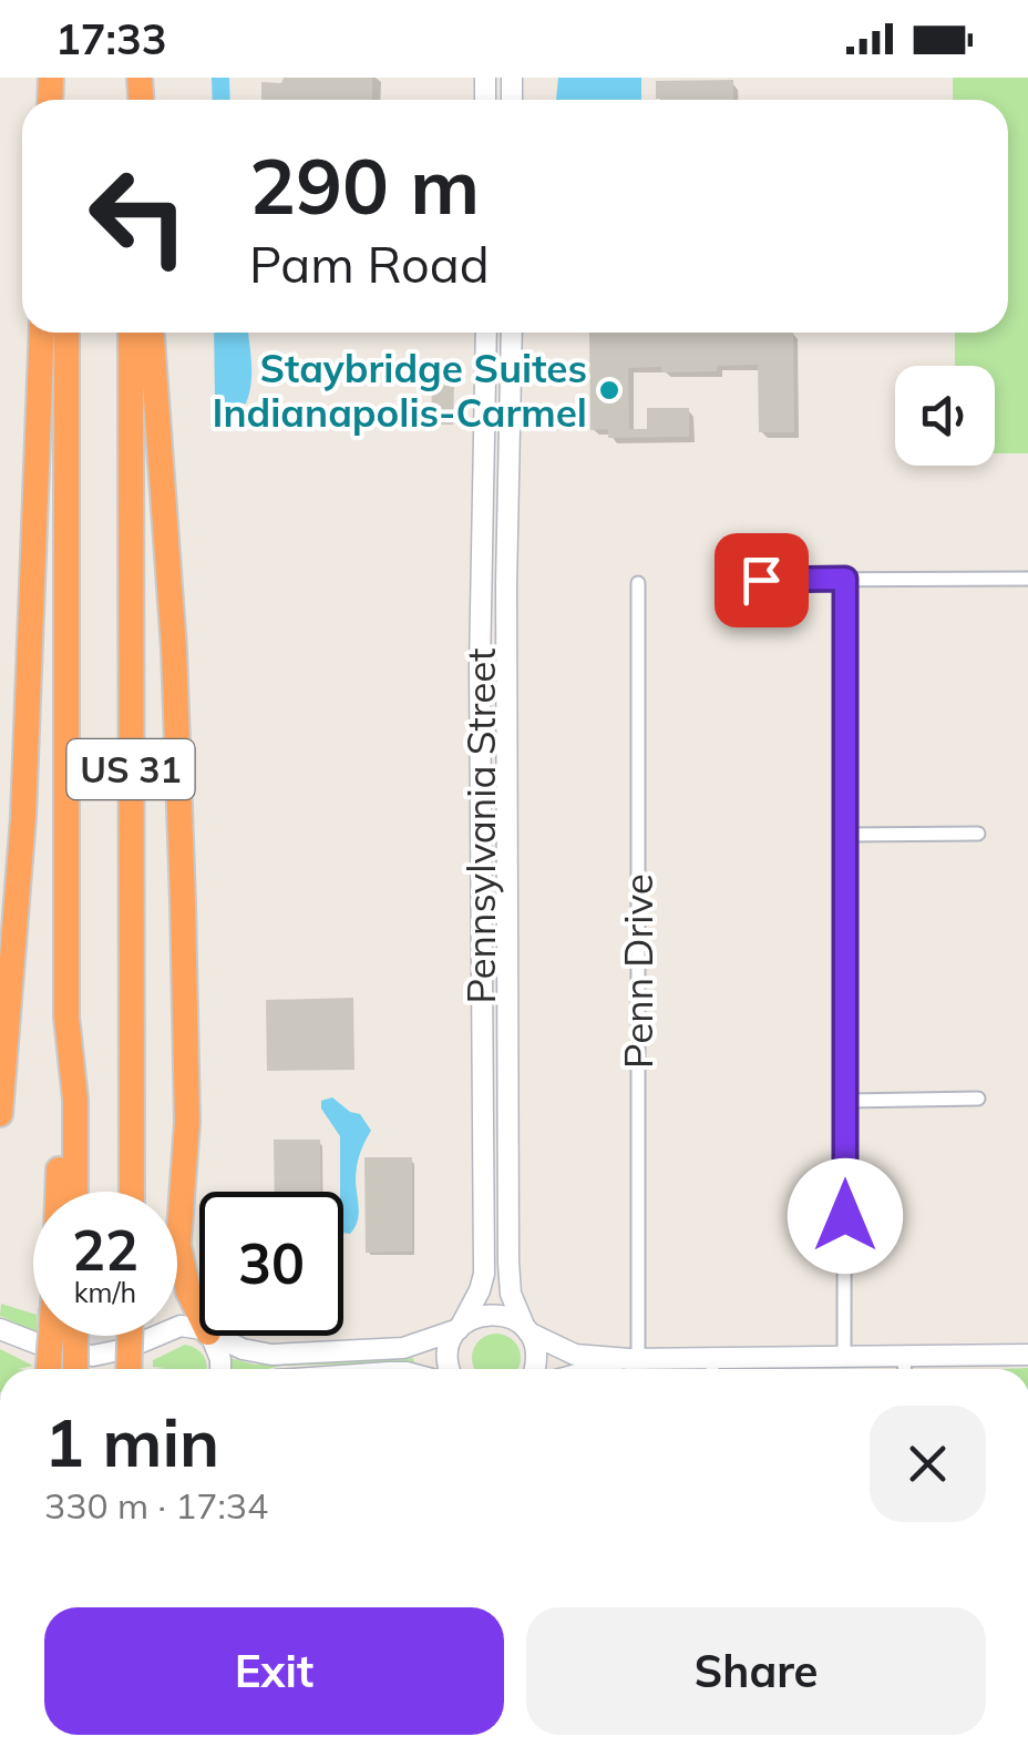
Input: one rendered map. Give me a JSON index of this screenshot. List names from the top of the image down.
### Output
{
  "streets": {
    "highway": ["US 31"],
    "main road": ["Pennsylvania Street"],
    "street": ["Penn Drive"]
  },
  "places": ["Staybridge Suites Indianapolis-Carmel"],
  "page": {
    "status": "17:33",
    "turn": ["290 m", "Pam Road"],
    "speed": "22 km/h",
    "limit": "30",
    "heading": ["1 min", "330 m · 17:34"],
    "buttons": ["Exit", "Share"]
  }
}
